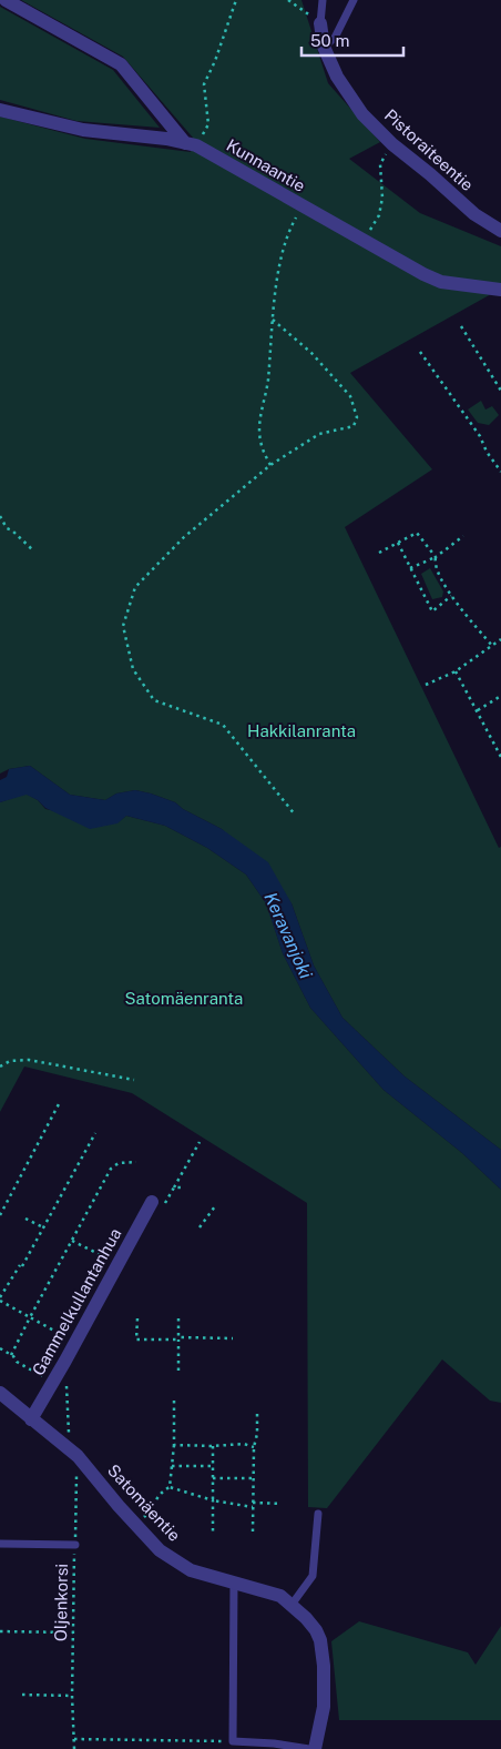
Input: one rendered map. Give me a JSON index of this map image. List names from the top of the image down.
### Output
{
  "streets": {
    "street": [
      "Pistoraiteentie",
      "Kunnaantie",
      "Gammelkullantanhua",
      "Satomäentie"
    ],
    "path": ["Oljenkorsi"]
  },
  "crossings": [
    ["Gammelkullantanhua", "Satomäentie"],
    ["Gammelkullantanhua", "Oljenkorsi"],
    ["Satomäentie", "Oljenkorsi"]
  ],
  "water": ["Keravanjoki"],
  "parks": ["Hakkilanranta", "Satomäenranta"],
  "scale_bar": "50 m"
}
